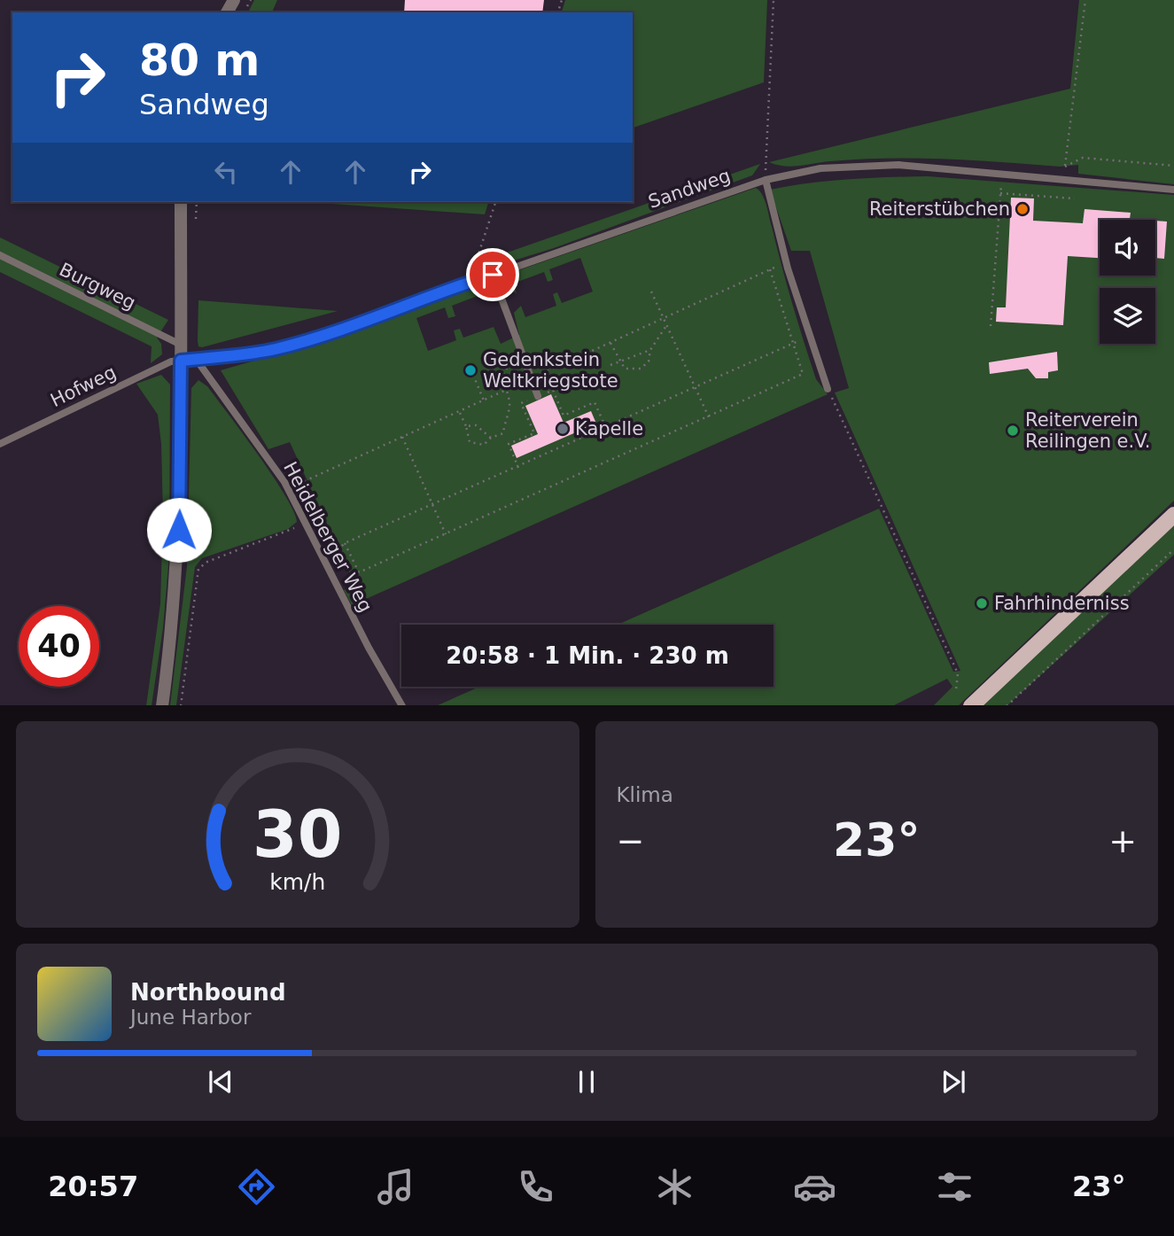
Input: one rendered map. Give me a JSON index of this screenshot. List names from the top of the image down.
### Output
{
  "streets": {
    "lane": [
      "Sandweg",
      "Burgweg",
      "Hofweg",
      "Heidelberger Weg"
    ]
  },
  "crossings": [
    ["Sandweg", "Hofweg"],
    ["Sandweg", "Heidelberger Weg"],
    ["Hofweg", "Heidelberger Weg"]
  ],
  "places": [
    "Reiterstübchen",
    "Gedenkstein Weltkriegstote",
    "Kapelle",
    "Reiterverein Reilingen e.V.",
    "Fahrhinderniss"
  ],
  "page": {
    "turn": ["80 m", "Sandweg"],
    "limit": "40",
    "trip": "20:58 · 1 Min. · 230 m",
    "tile": "Klima",
    "heat": ["−", "23°", "+"],
    "song": ["Northbound", "June Harbor"],
    "tabs": ["20:57", "23°"],
    "gauge": ["30", "km/h"]
  }
}
